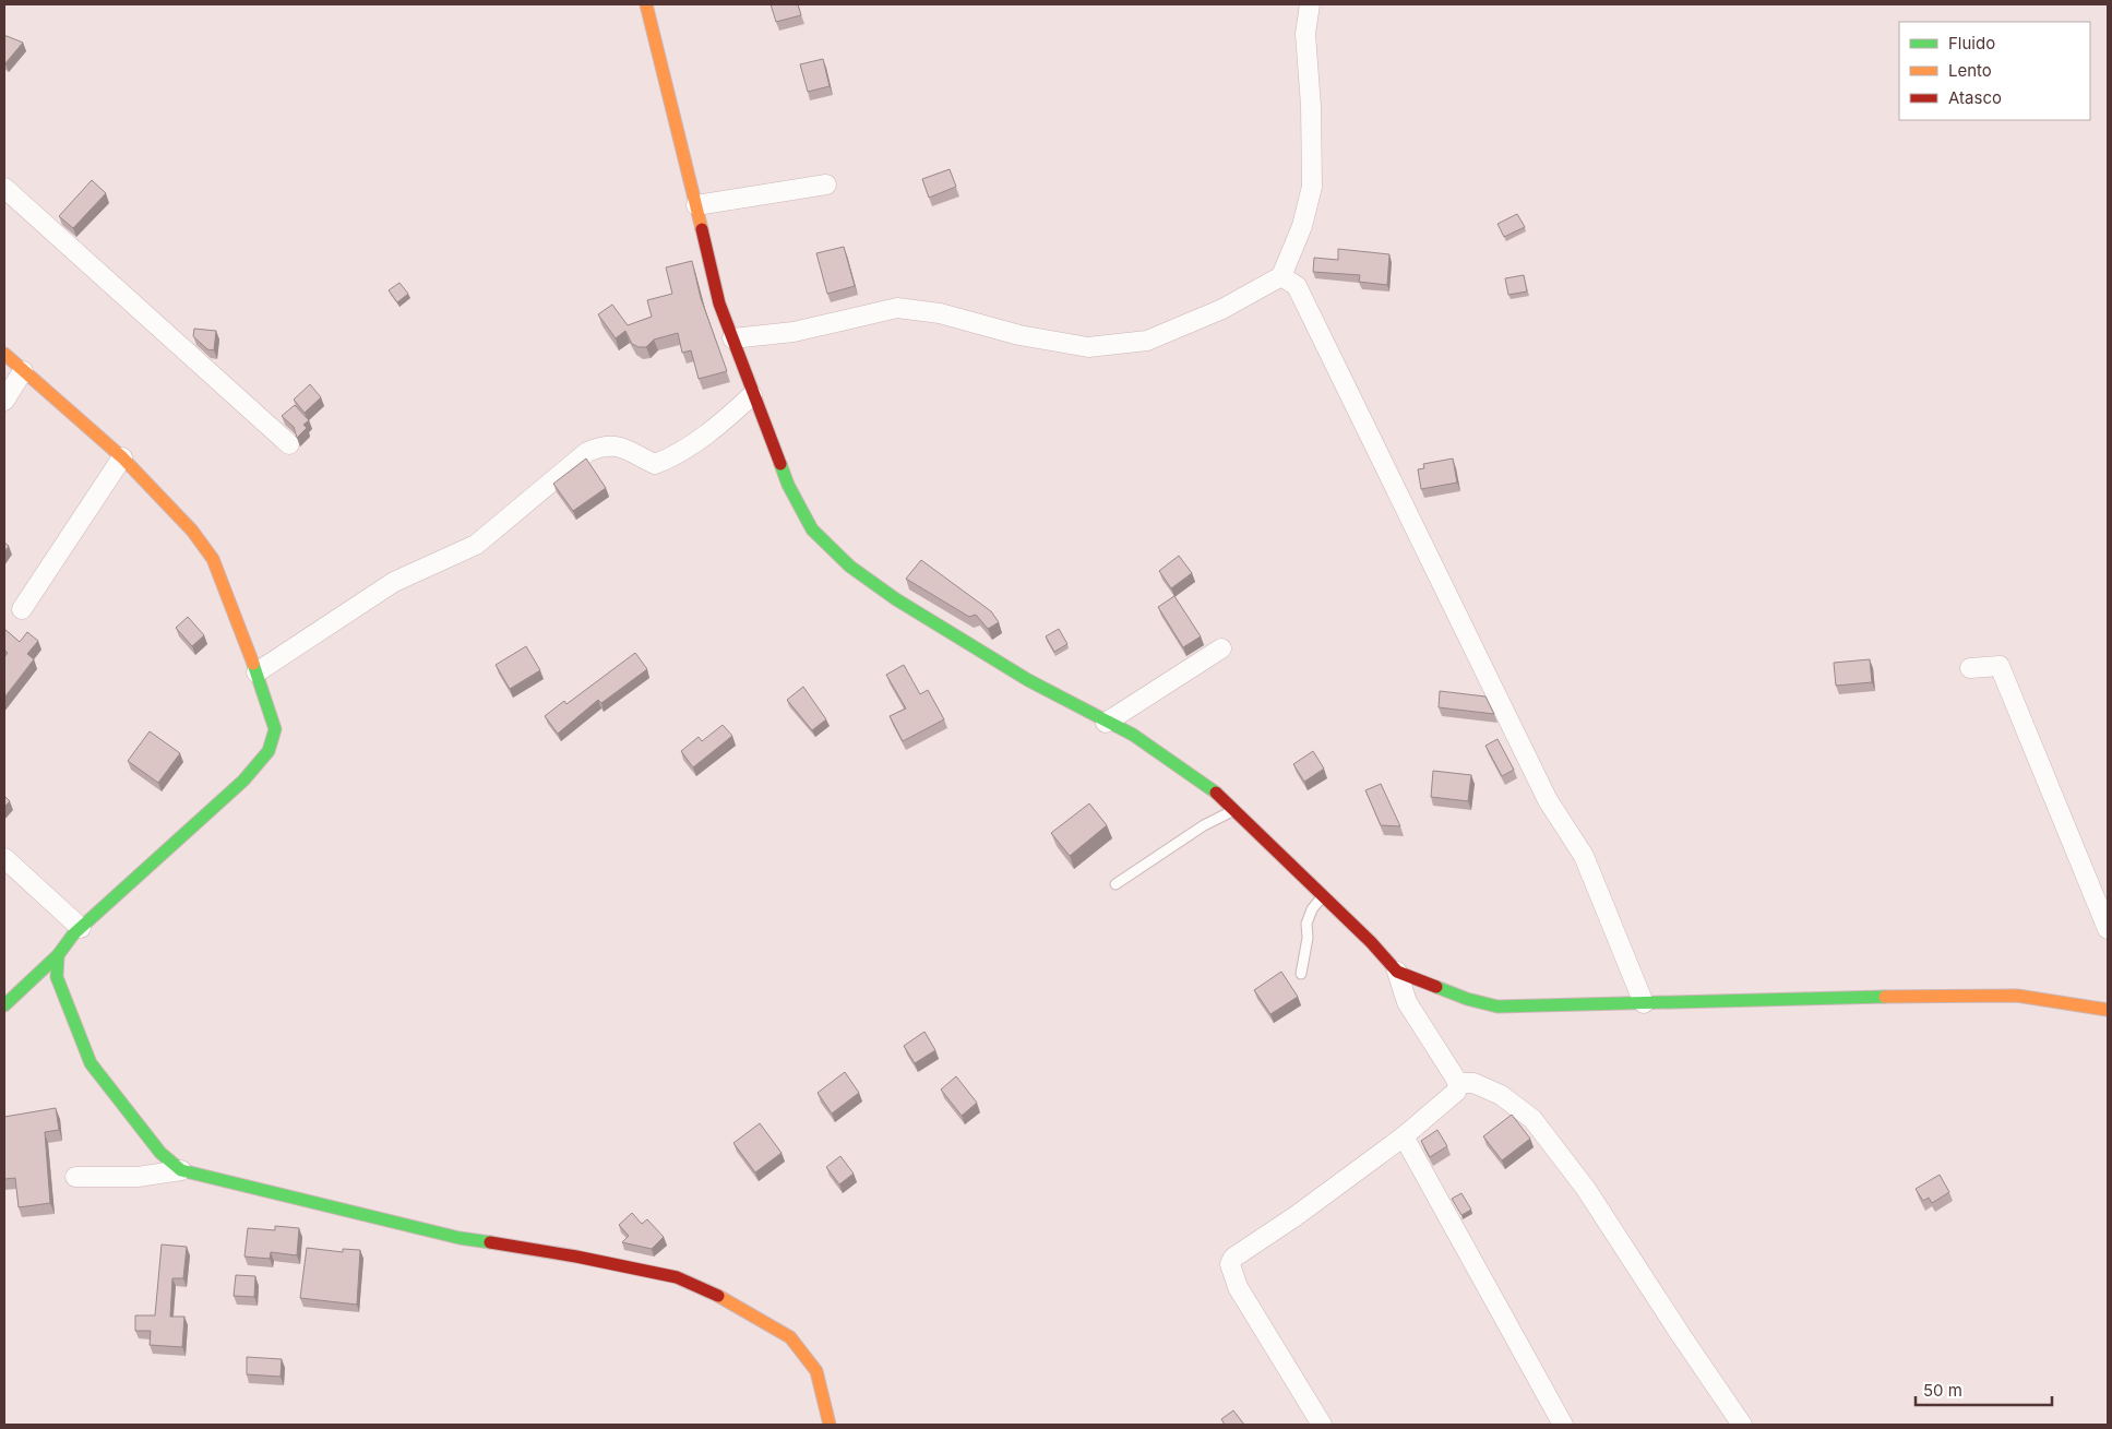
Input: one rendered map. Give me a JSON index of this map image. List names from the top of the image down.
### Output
{
  "legend": ["Fluido", "Lento", "Atasco"],
  "scale_bar": "50 m"
}
